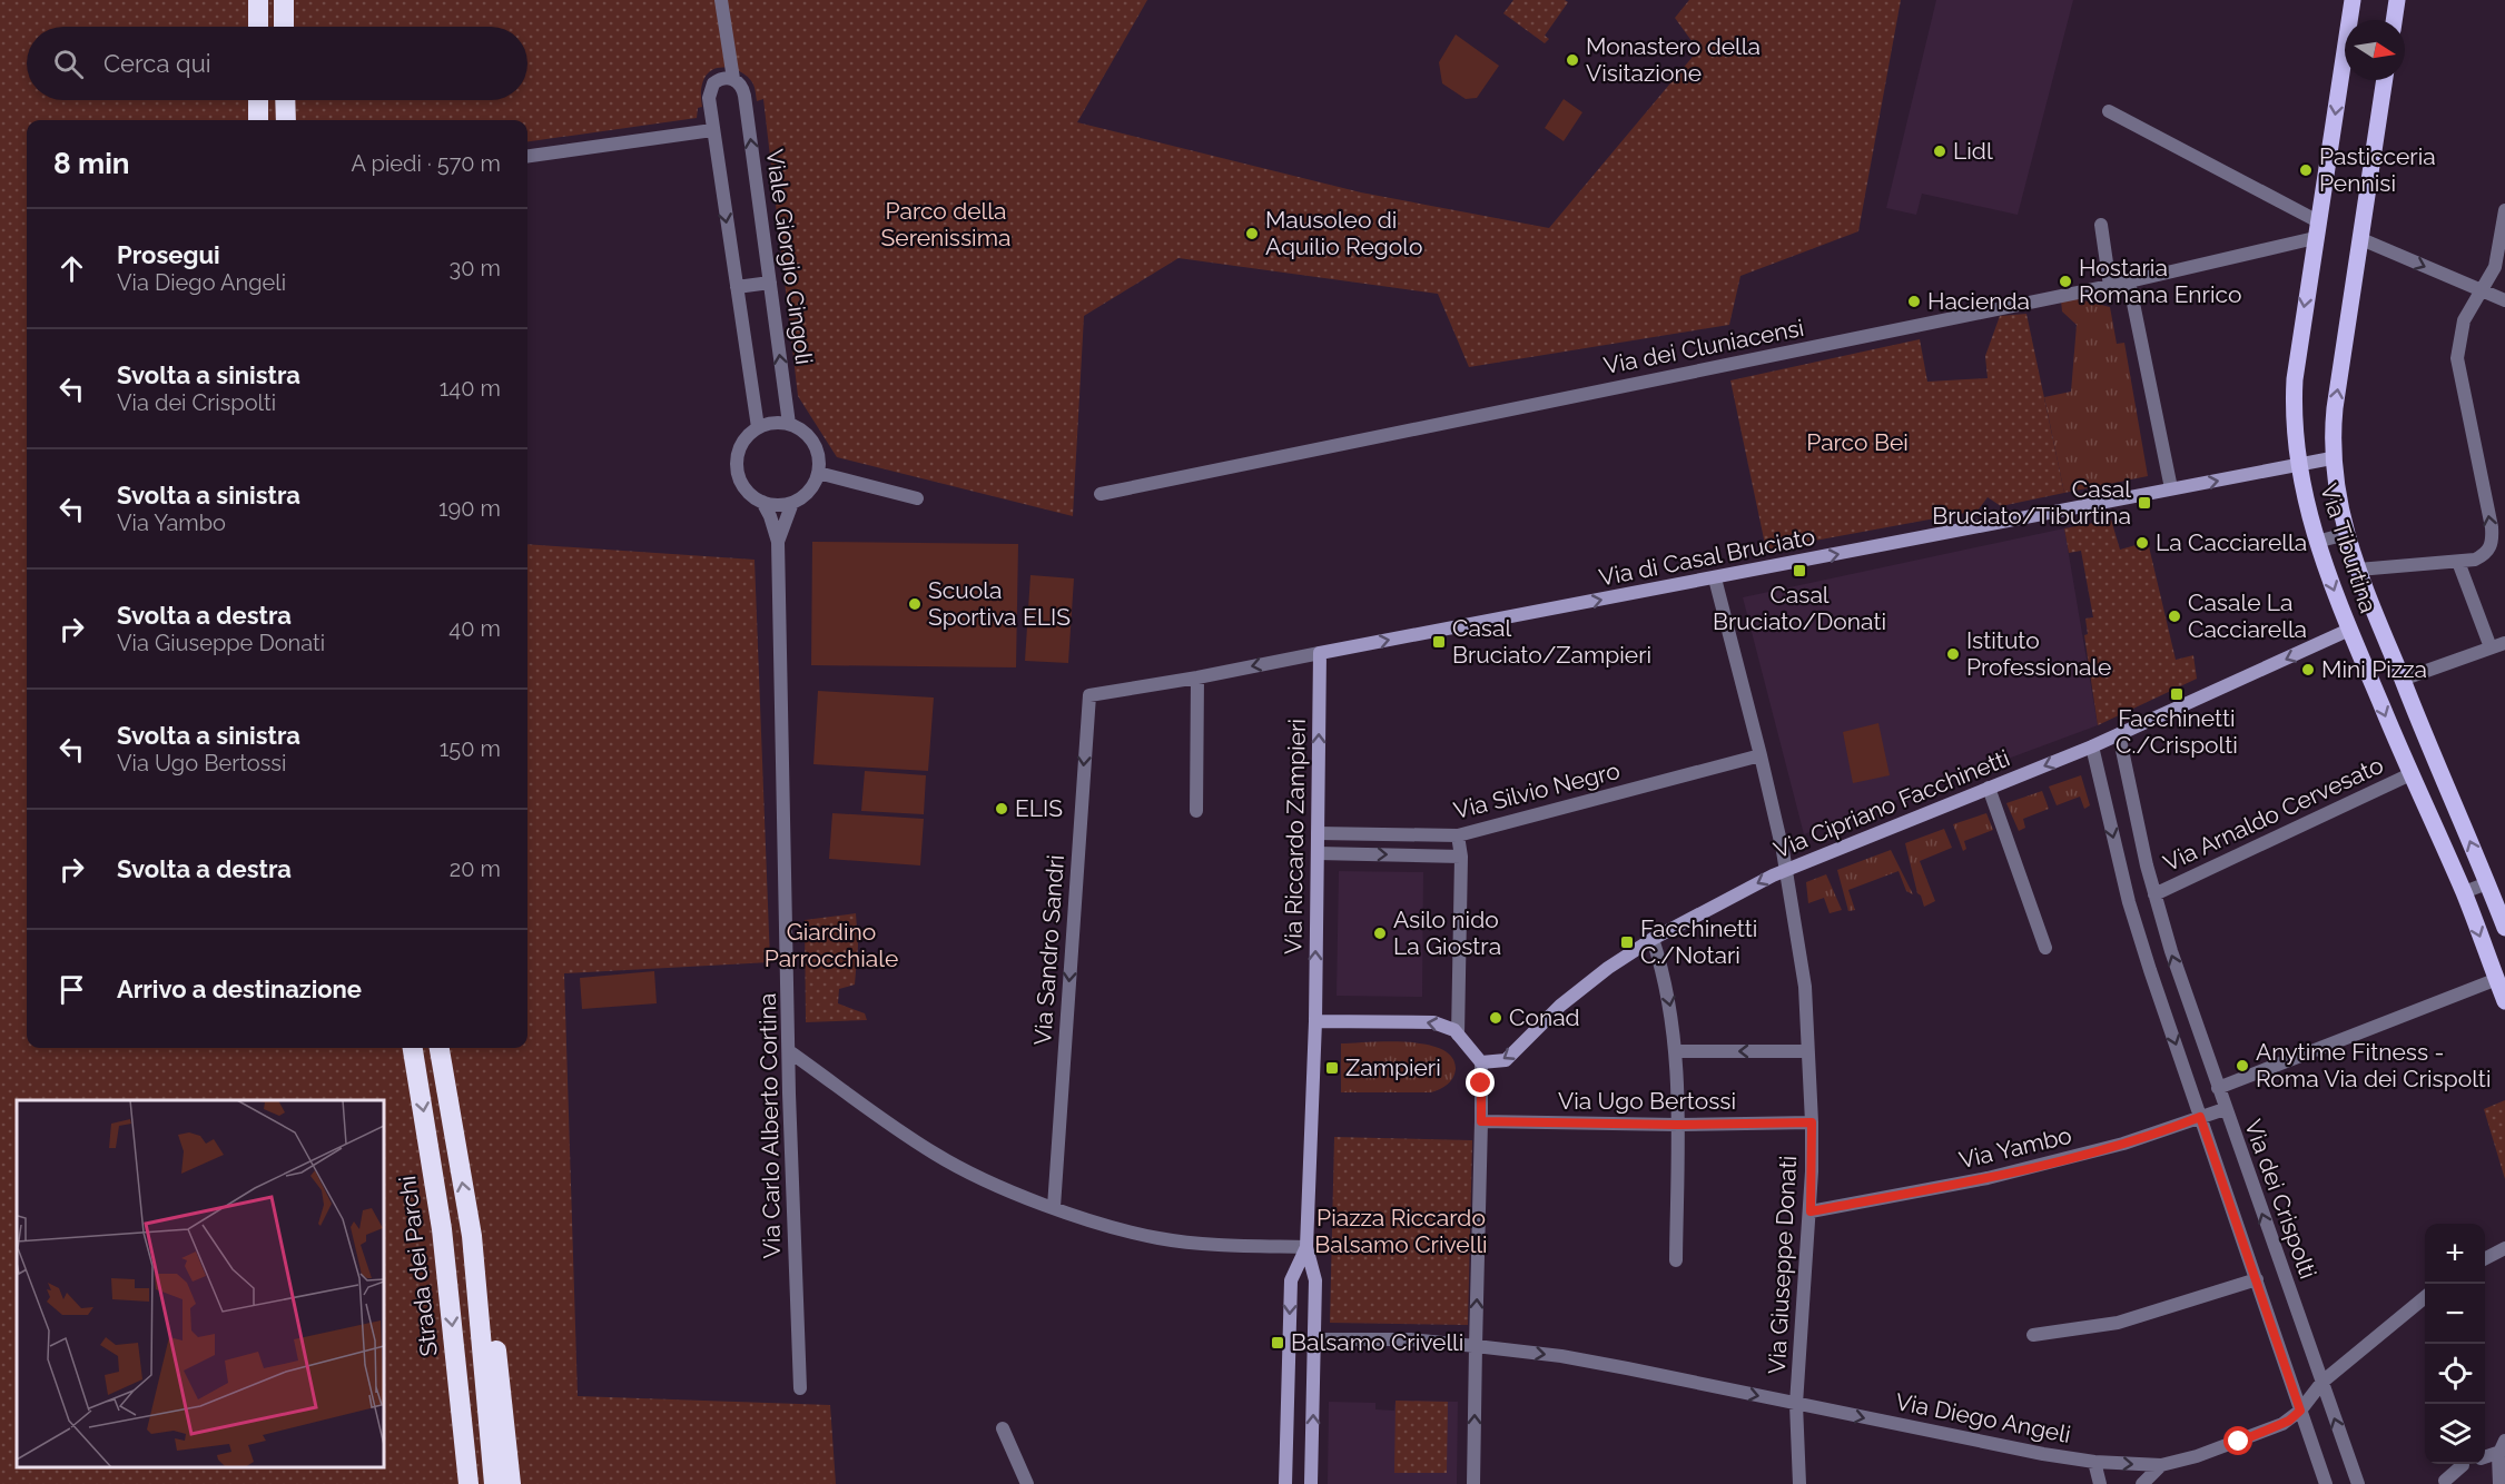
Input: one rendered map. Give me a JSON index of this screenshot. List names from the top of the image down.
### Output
{
  "streets": {
    "highway": ["Strada dei Parchi"],
    "main road": ["Via Tiburtina"],
    "street": [
      "Viale Giorgio Cingoli",
      "Via dei Cluniacensi",
      "Via di Casal Bruciato",
      "Via Silvio Negro",
      "Via Cipriano Facchinetti",
      "Via Arnaldo Cervesato",
      "Via Riccardo Zampieri",
      "Via Sandro Sandri",
      "Via Ugo Bertossi",
      "Via Carlo Alberto Cortina",
      "Via Yambo",
      "Via dei Crispolti",
      "Via Giuseppe Donati",
      "Via Diego Angeli"
    ]
  },
  "crossings": [
    ["Viale Giorgio Cingoli", "Via Carlo Alberto Cortina"],
    ["Via dei Cluniacensi", "Via Tiburtina"],
    ["Via Tiburtina", "Via di Casal Bruciato"],
    ["Via Tiburtina", "Via Cipriano Facchinetti"],
    ["Via Tiburtina", "Via Arnaldo Cervesato"],
    ["Via di Casal Bruciato", "Via Riccardo Zampieri"],
    ["Via di Casal Bruciato", "Via Sandro Sandri"],
    ["Via di Casal Bruciato", "Via Giuseppe Donati"],
    ["Via Silvio Negro", "Via Riccardo Zampieri"],
    ["Via Silvio Negro", "Via Giuseppe Donati"],
    ["Via Cipriano Facchinetti", "Via dei Crispolti"],
    ["Via Cipriano Facchinetti", "Via Giuseppe Donati"],
    ["Via Arnaldo Cervesato", "Via dei Crispolti"],
    ["Via Ugo Bertossi", "Via Giuseppe Donati"],
    ["Via Yambo", "Via dei Crispolti"],
    ["Via Yambo", "Via Giuseppe Donati"],
    ["Via dei Crispolti", "Via Diego Angeli"],
    ["Via Giuseppe Donati", "Via Diego Angeli"]
  ],
  "one_way": [
    "Via Cipriano Facchinetti",
    "Via Riccardo Zampieri",
    "Via Sandro Sandri",
    "Via Diego Angeli"
  ],
  "parks": [
    "Parco della Serenissima",
    "Parco Bei",
    "Giardino Parrocchiale",
    "Piazza Riccardo Balsamo Crivelli"
  ],
  "places": {
    "other": [
      "Monastero della Visitazione",
      "Lidl",
      "Pasticceria Pennisi",
      "Mausoleo di Aquilio Regolo",
      "Hostaria Romana Enrico",
      "Hacienda",
      "La Cacciarella",
      "Scuola Sportiva ELIS",
      "Casale La Cacciarella",
      "Istituto Professionale",
      "Mini Pizza",
      "ELIS",
      "Asilo nido La Giostra",
      "Conad",
      "Anytime Fitness - Roma Via dei Crispolti"
    ],
    "transit": [
      "Casal Bruciato/Tiburtina",
      "Casal Bruciato/Donati",
      "Casal Bruciato/Zampieri",
      "Facchinetti C./Crispolti",
      "Facchinetti C./Notari",
      "Zampieri",
      "Balsamo Crivelli"
    ]
  },
  "north": "right",
  "page": {
    "search": "Cerca qui",
    "heading": ["8 min", "A piedi · 570 m"],
    "list": [
      ["Prosegui", "Via Diego Angeli", "30 m"],
      ["Svolta a sinistra", "Via dei Crispolti", "140 m"],
      ["Svolta a sinistra", "Via Yambo", "190 m"],
      ["Svolta a destra", "Via Giuseppe Donati", "40 m"],
      ["Svolta a sinistra", "Via Ugo Bertossi", "150 m"],
      ["Svolta a destra", "20 m"],
      "Arrivo a destinazione"
    ],
    "map_buttons": ["+", "−"]
  }
}
